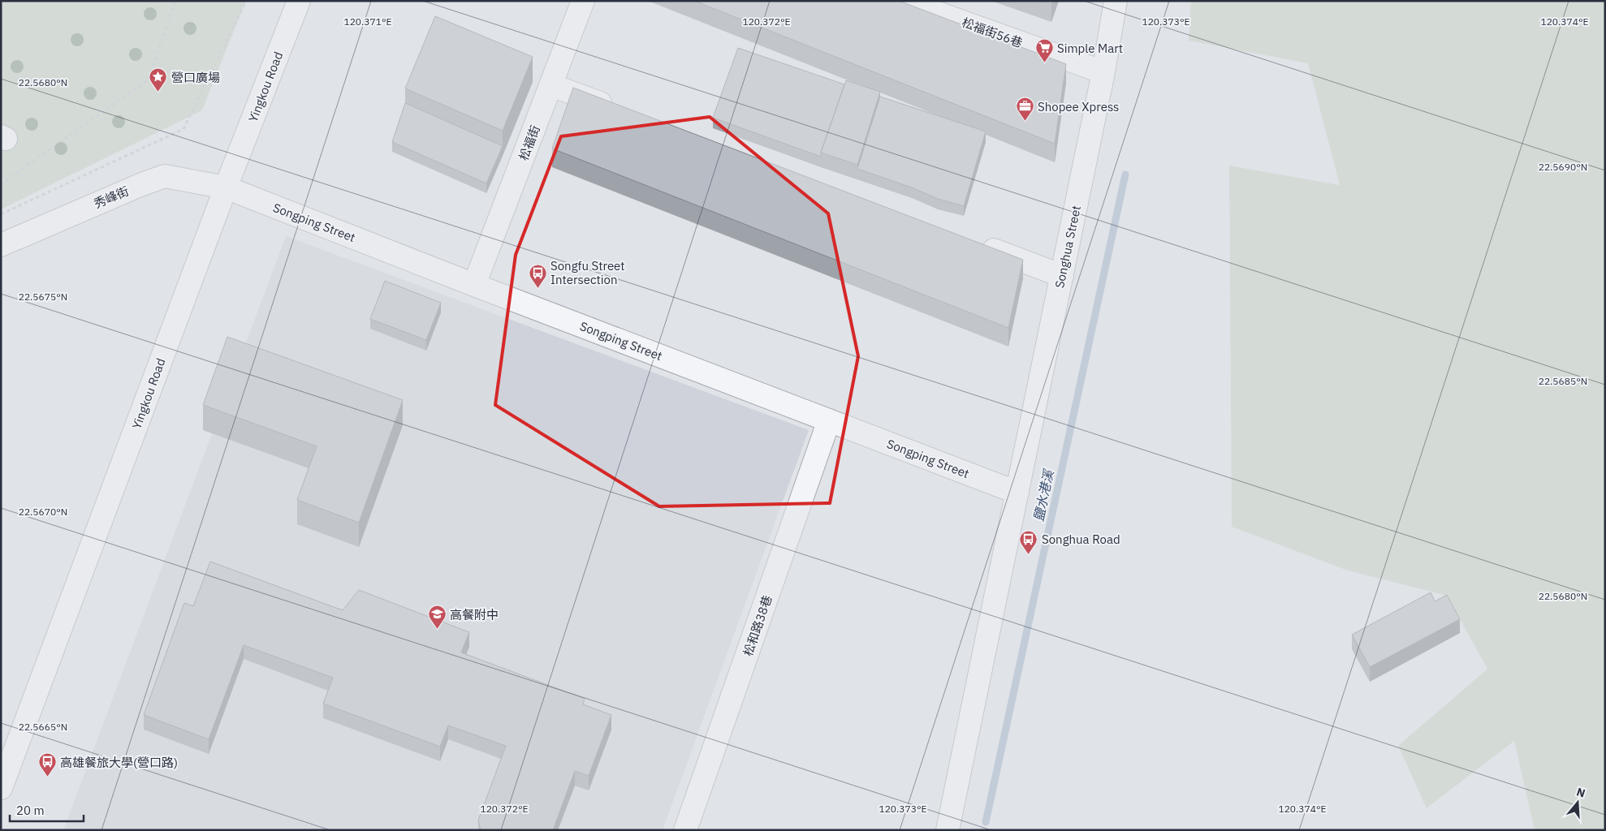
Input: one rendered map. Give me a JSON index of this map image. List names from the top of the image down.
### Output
{
  "streets": {
    "street": [
      "松福街56巷",
      "Yingkou Road",
      "松福街",
      "秀峰街",
      "Songping Street",
      "Songhua Street",
      "松和路38巷"
    ]
  },
  "crossings": [
    ["松福街56巷", "Songhua Street"],
    ["Yingkou Road", "秀峰街"],
    ["Yingkou Road", "Songping Street"],
    ["松福街", "Songping Street"],
    ["秀峰街", "Songping Street"],
    ["Songping Street", "Songhua Street"],
    ["Songping Street", "松和路38巷"]
  ],
  "water": ["鹽水港溪"],
  "places": {
    "supermarket": ["Simple Mart"],
    "place": ["營口廣場"],
    "office": ["Shopee Xpress"],
    "bus stop": ["Songfu Street Intersection", "Songhua Road", "高雄餐旅大學(營口路)"],
    "school or university": ["高餐附中"]
  },
  "scale_bar": "20 m",
  "north": "top",
  "coordinates": [
    "120.371°E",
    "120.372°E",
    "120.373°E",
    "120.374°E",
    "22.5680°N",
    "22.5690°N",
    "22.5675°N",
    "22.5685°N",
    "22.5670°N",
    "22.5665°N"
  ]
}
